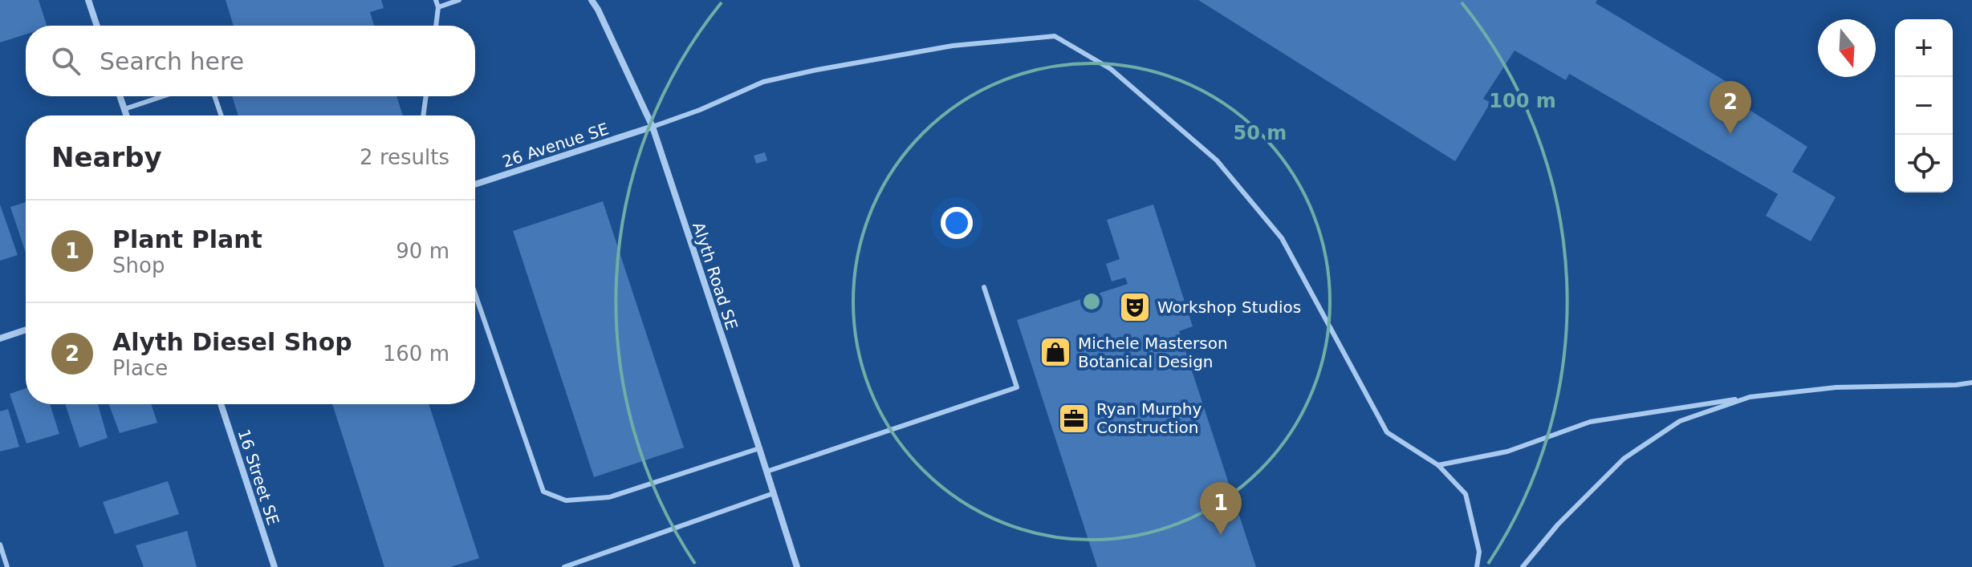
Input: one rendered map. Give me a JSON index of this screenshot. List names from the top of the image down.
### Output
{
  "streets": {
    "street": ["26 Avenue SE", "Alyth Road SE", "16 Street SE"]
  },
  "crossings": [
    ["26 Avenue SE", "Alyth Road SE"]
  ],
  "places": {
    "theatre": ["Workshop Studios"],
    "shop": ["Michele Masterson Botanical Design"],
    "office": ["Ryan Murphy Construction"]
  },
  "north": "bottom",
  "page": {
    "map_buttons": ["+", "−"],
    "search": "Search here",
    "pins": ["2", "1"],
    "heading": ["Nearby", "2 results"],
    "list": [
      {
        "mark": "1",
        "name": "Plant Plant",
        "note": "Shop",
        "value": "90 m"
      },
      {
        "mark": "2",
        "name": "Alyth Diesel Shop",
        "note": "Place",
        "value": "160 m"
      }
    ]
  },
  "rings": ["100 m", "50 m"]
}
